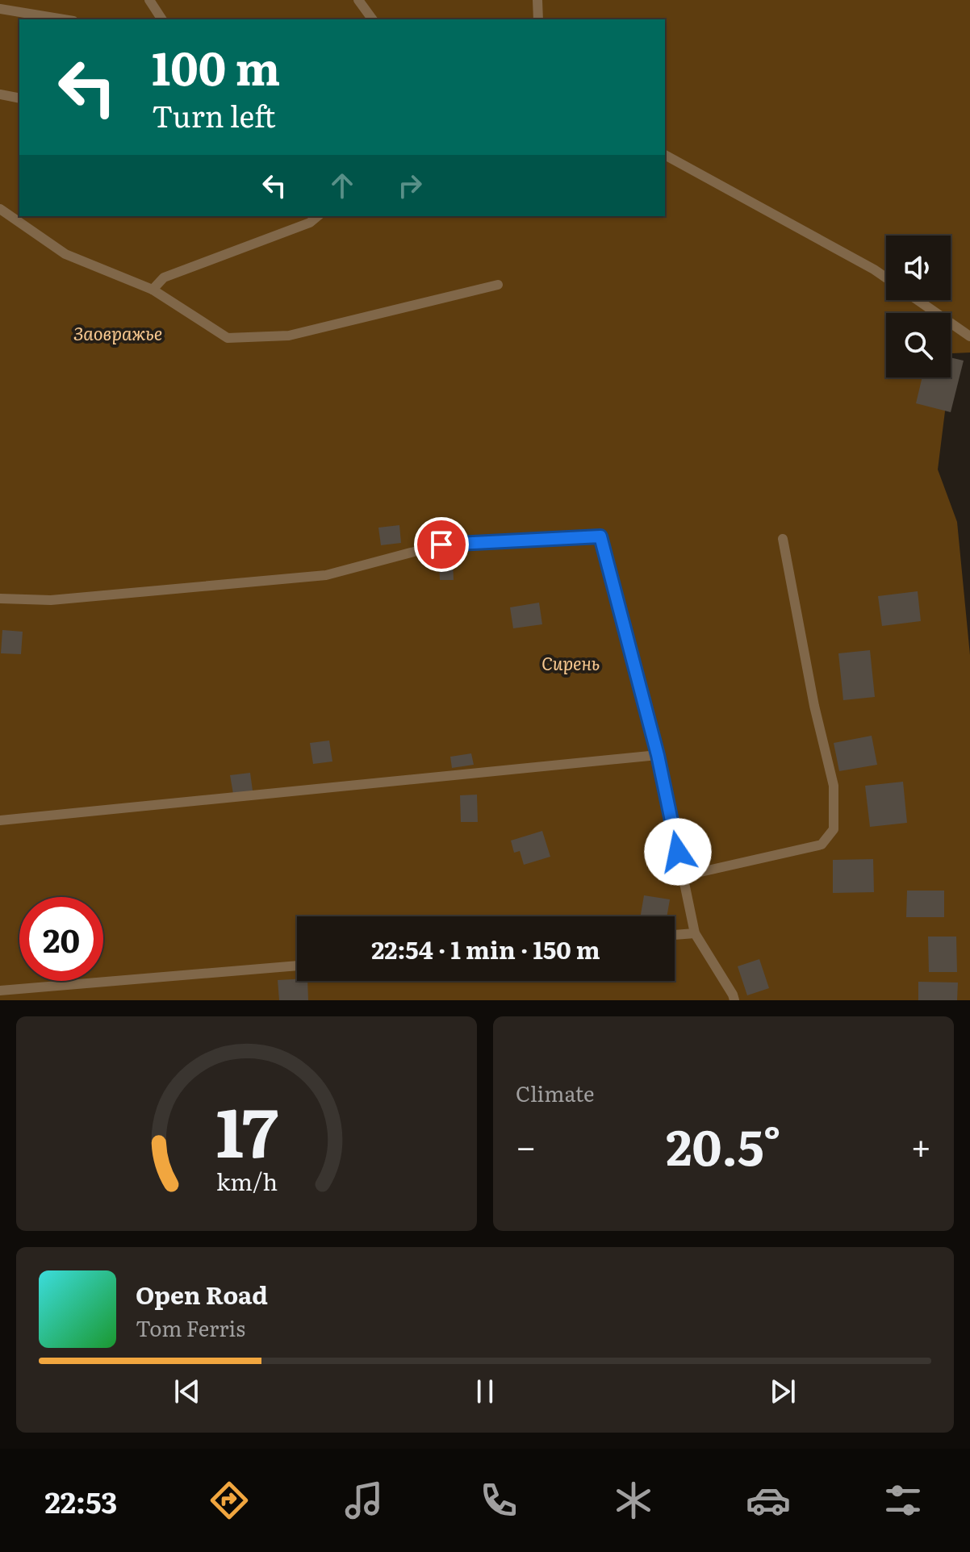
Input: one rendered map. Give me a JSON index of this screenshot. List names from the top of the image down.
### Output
{
  "parks": ["Заовражье", "Сирень"],
  "page": {
    "turn": ["100 m", "Turn left"],
    "limit": "20",
    "trip": "22:54 · 1 min · 150 m",
    "tile": "Climate",
    "heat": ["−", "20.5°", "+"],
    "song": ["Open Road", "Tom Ferris"],
    "tabs": "22:53",
    "gauge": ["17", "km/h"]
  }
}
